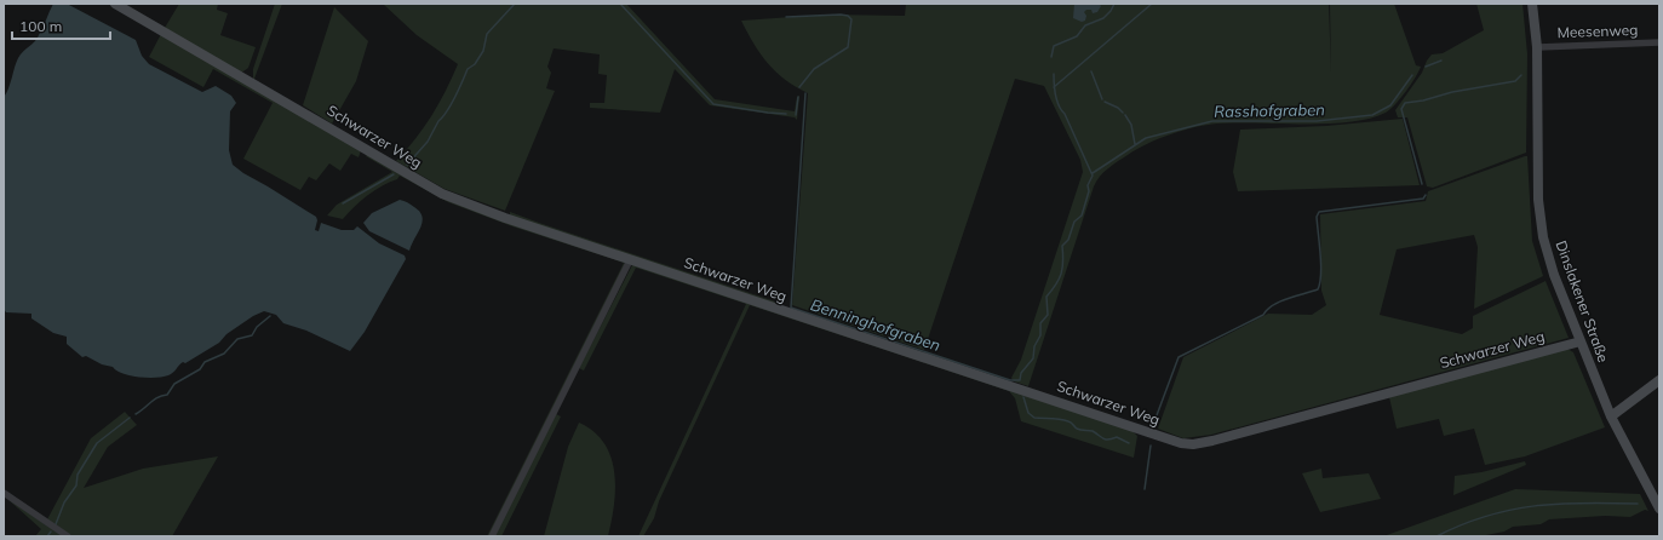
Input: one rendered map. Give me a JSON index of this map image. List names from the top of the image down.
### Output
{
  "streets": {
    "street": ["Meesenweg", "Schwarzer Weg", "Dinslakener Straße"]
  },
  "crossings": [
    ["Meesenweg", "Dinslakener Straße"],
    ["Schwarzer Weg", "Dinslakener Straße"]
  ],
  "water": ["Rasshofgraben", "Benninghofgraben"],
  "scale_bar": "100 m"
}
